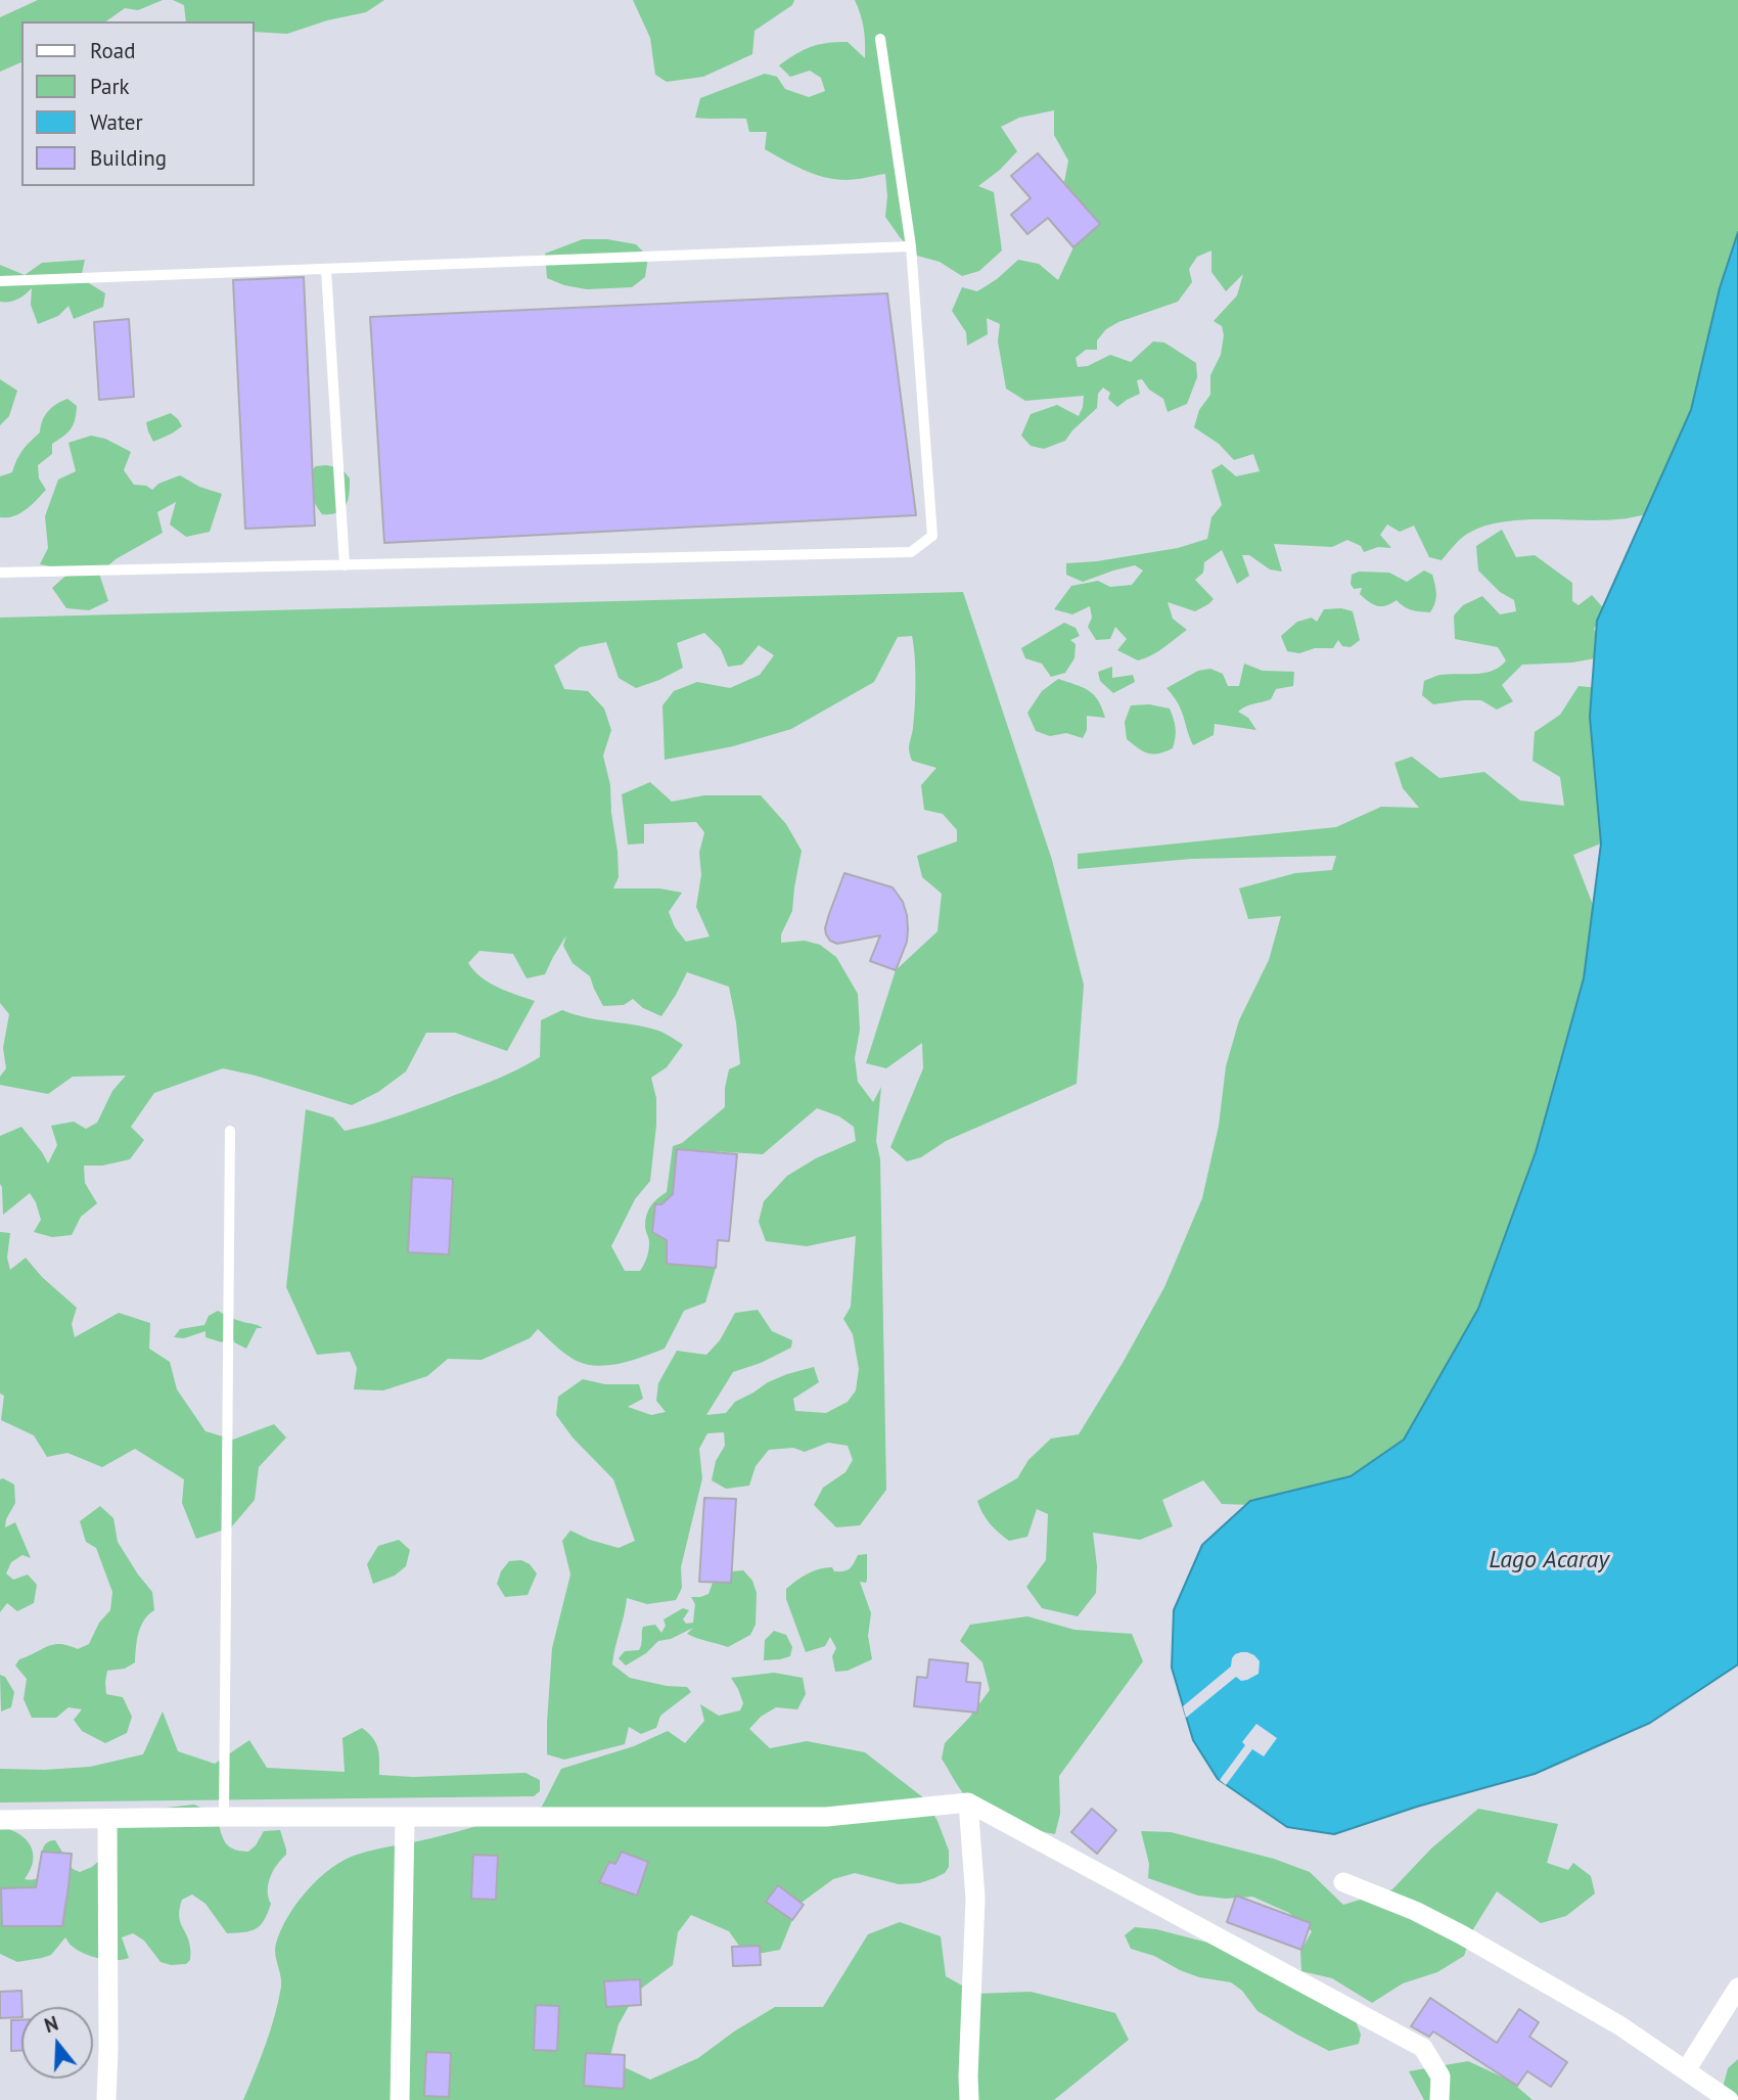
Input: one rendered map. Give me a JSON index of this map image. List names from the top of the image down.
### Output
{
  "water": ["Lago Acaray"],
  "legend": [
    "Road",
    "Park",
    "Water",
    "Building"
  ],
  "north": "top"
}
